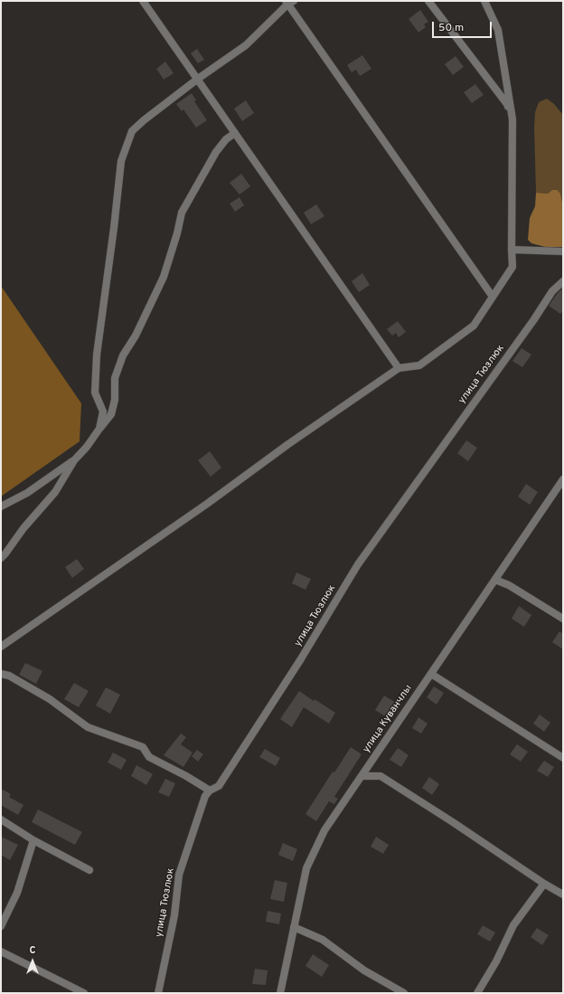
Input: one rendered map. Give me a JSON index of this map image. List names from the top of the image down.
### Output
{
  "streets": {
    "street": ["улица Тюзлюк", "улица Куванчлы"]
  },
  "scale_bar": "50 m",
  "north": "top"
}
